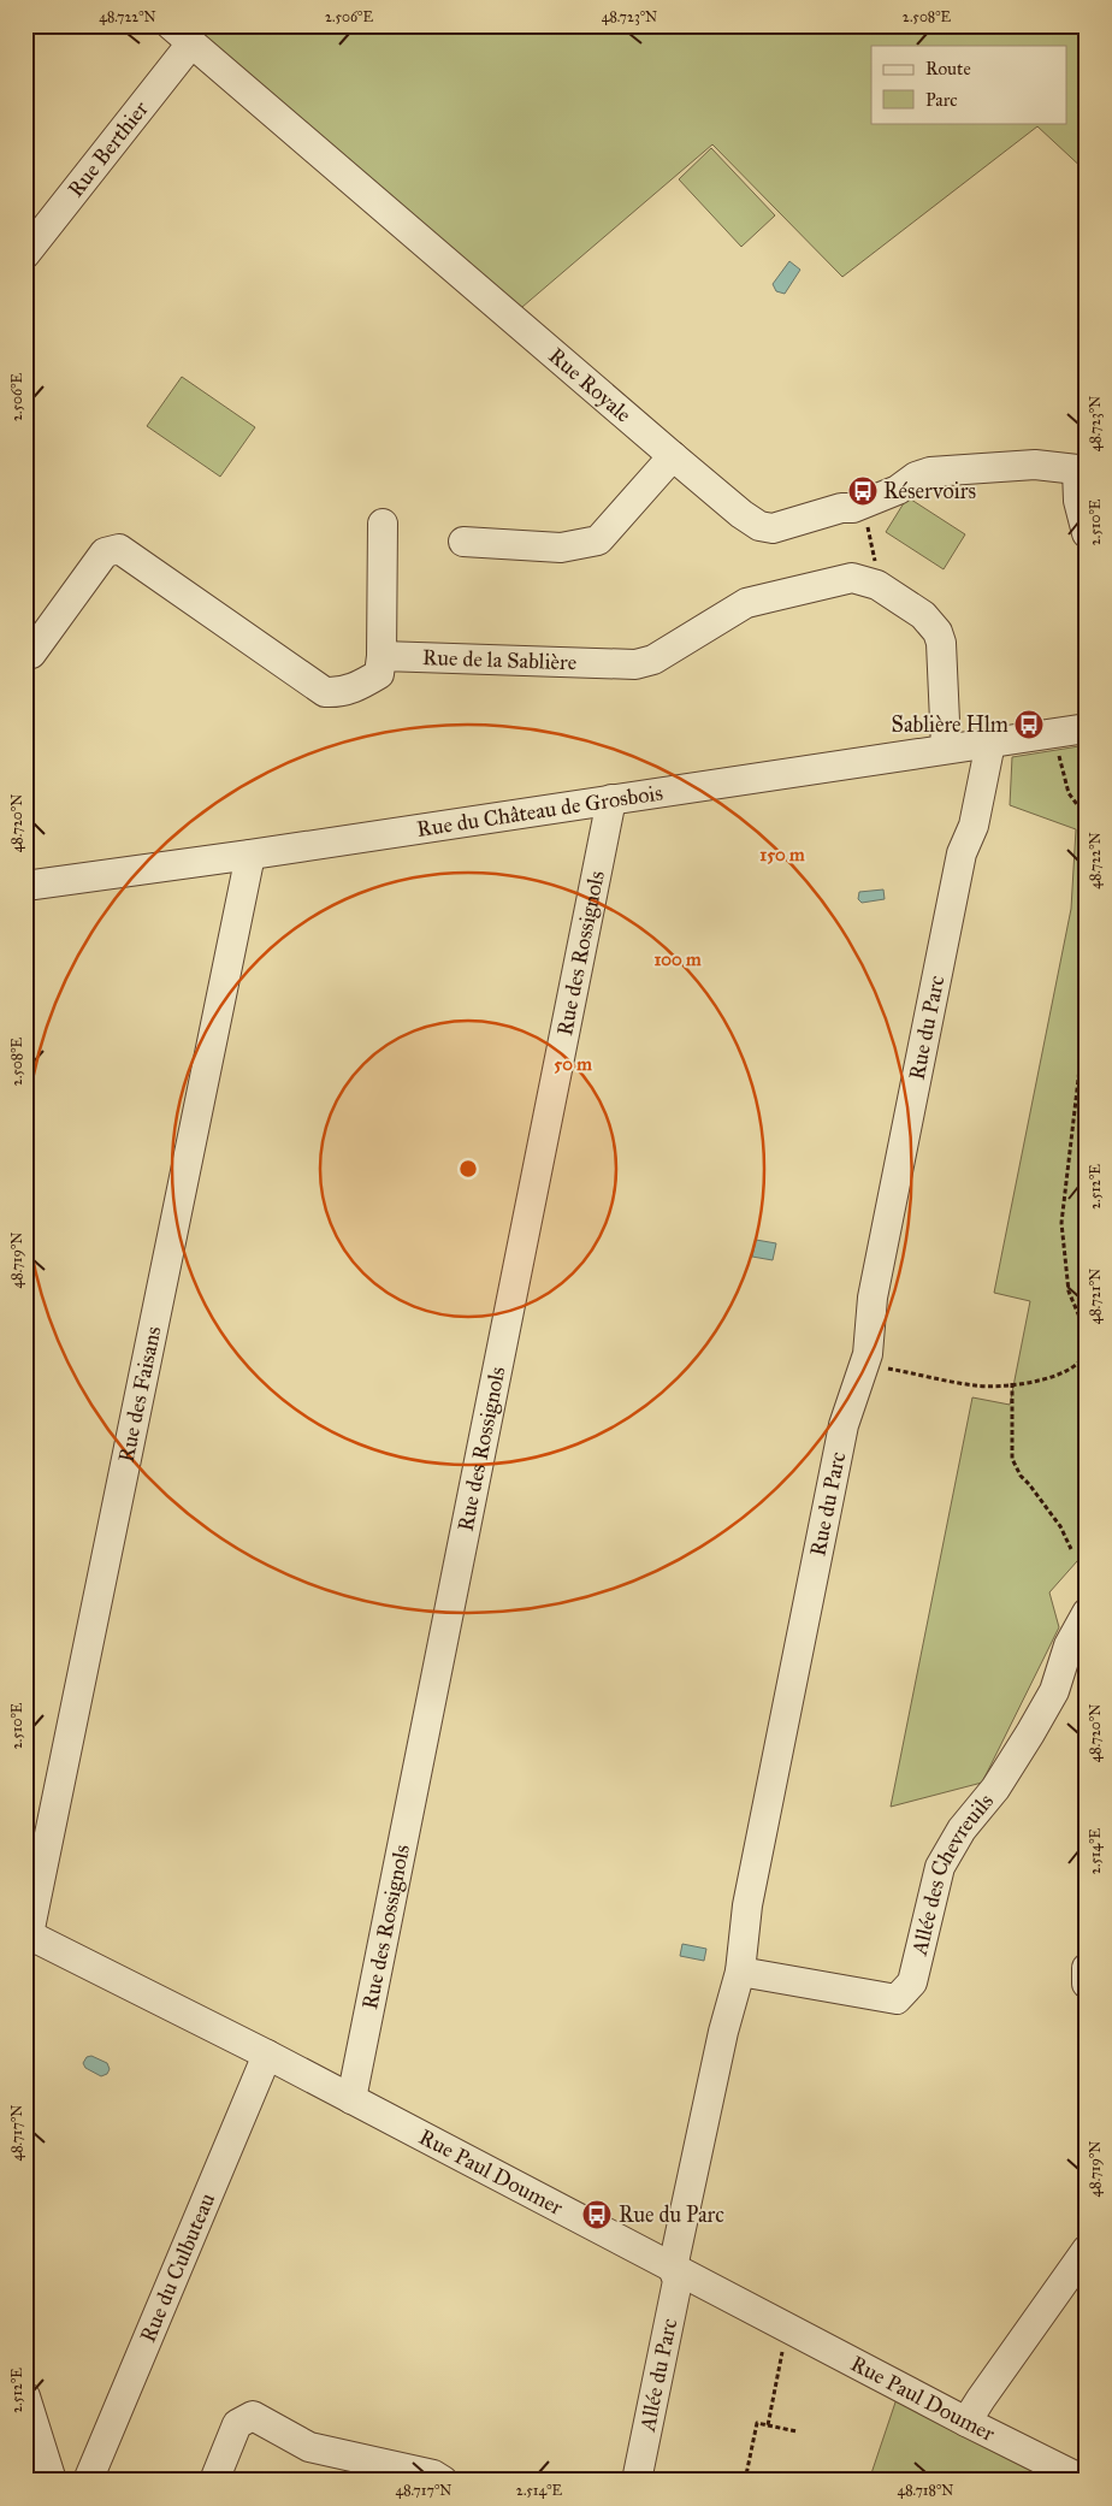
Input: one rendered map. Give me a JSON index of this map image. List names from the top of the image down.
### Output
{
  "streets": {
    "street": [
      "Rue Berthier",
      "Rue Royale",
      "Rue de la Sablière",
      "Rue du Château de Grosbois",
      "Rue des Rossignols",
      "Rue du Parc",
      "Rue des Faisans",
      "Allée des Chevreuils",
      "Rue Paul Doumer",
      "Rue du Culbuteau",
      "Allée du Parc"
    ]
  },
  "crossings": [
    ["Rue Berthier", "Rue Royale"],
    ["Rue de la Sablière", "Rue du Château de Grosbois"],
    ["Rue du Château de Grosbois", "Rue des Rossignols"],
    ["Rue du Château de Grosbois", "Rue du Parc"],
    ["Rue du Château de Grosbois", "Rue des Faisans"],
    ["Rue des Rossignols", "Rue Paul Doumer"],
    ["Rue du Parc", "Allée des Chevreuils"],
    ["Rue du Parc", "Rue Paul Doumer"],
    ["Rue du Parc", "Allée du Parc"],
    ["Rue des Faisans", "Rue Paul Doumer"],
    ["Rue Paul Doumer", "Rue du Culbuteau"],
    ["Rue Paul Doumer", "Allée du Parc"]
  ],
  "places": {
    "bus stop": ["Réservoirs", "Sablière Hlm", "Rue du Parc"]
  },
  "legend": ["Route", "Parc"],
  "coordinates": [
    "48.722°N",
    "2.506°E",
    "48.723°N",
    "2.508°E",
    "2.510°E",
    "48.720°N",
    "2.512°E",
    "48.719°N",
    "48.721°N",
    "2.514°E",
    "48.717°N",
    "48.718°N"
  ],
  "rings": ["150 m", "100 m", "50 m"]
}
